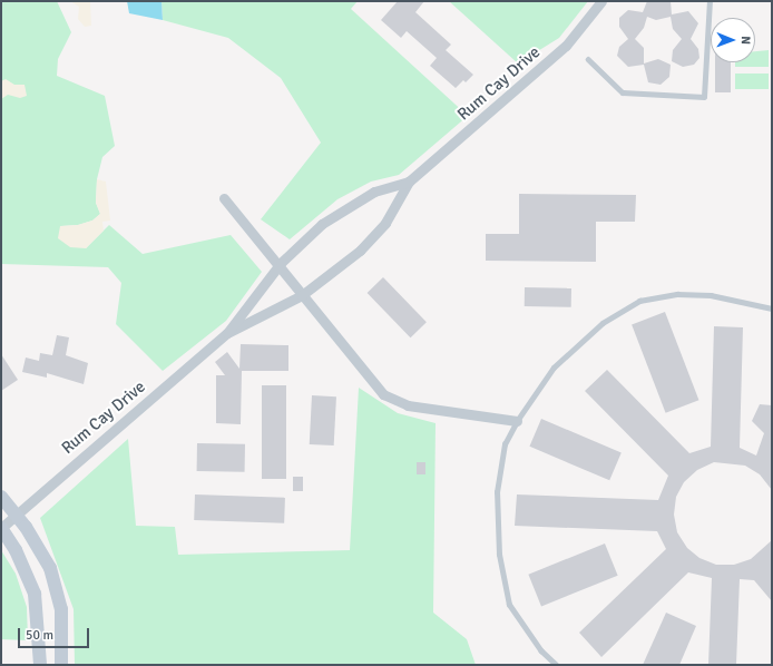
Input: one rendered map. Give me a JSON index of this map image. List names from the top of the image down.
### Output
{
  "streets": {
    "street": ["Rum Cay Drive"]
  },
  "scale_bar": "50 m",
  "north": "right"
}
